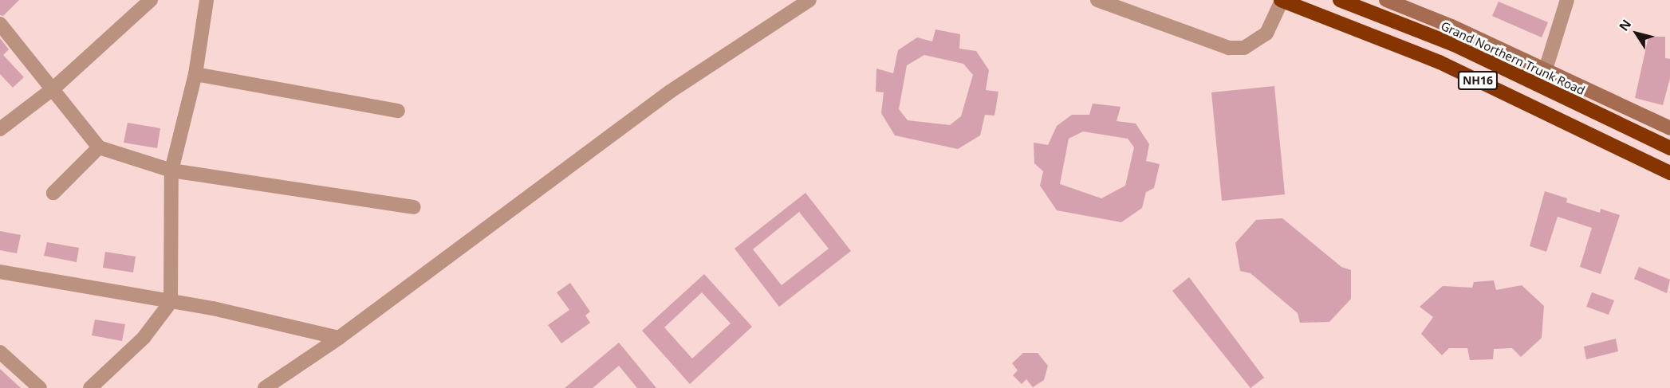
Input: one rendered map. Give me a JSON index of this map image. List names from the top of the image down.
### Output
{
  "streets": {
    "highway": ["Grand Northern Trunk Road", "NH16"]
  },
  "north": "top left"
}
